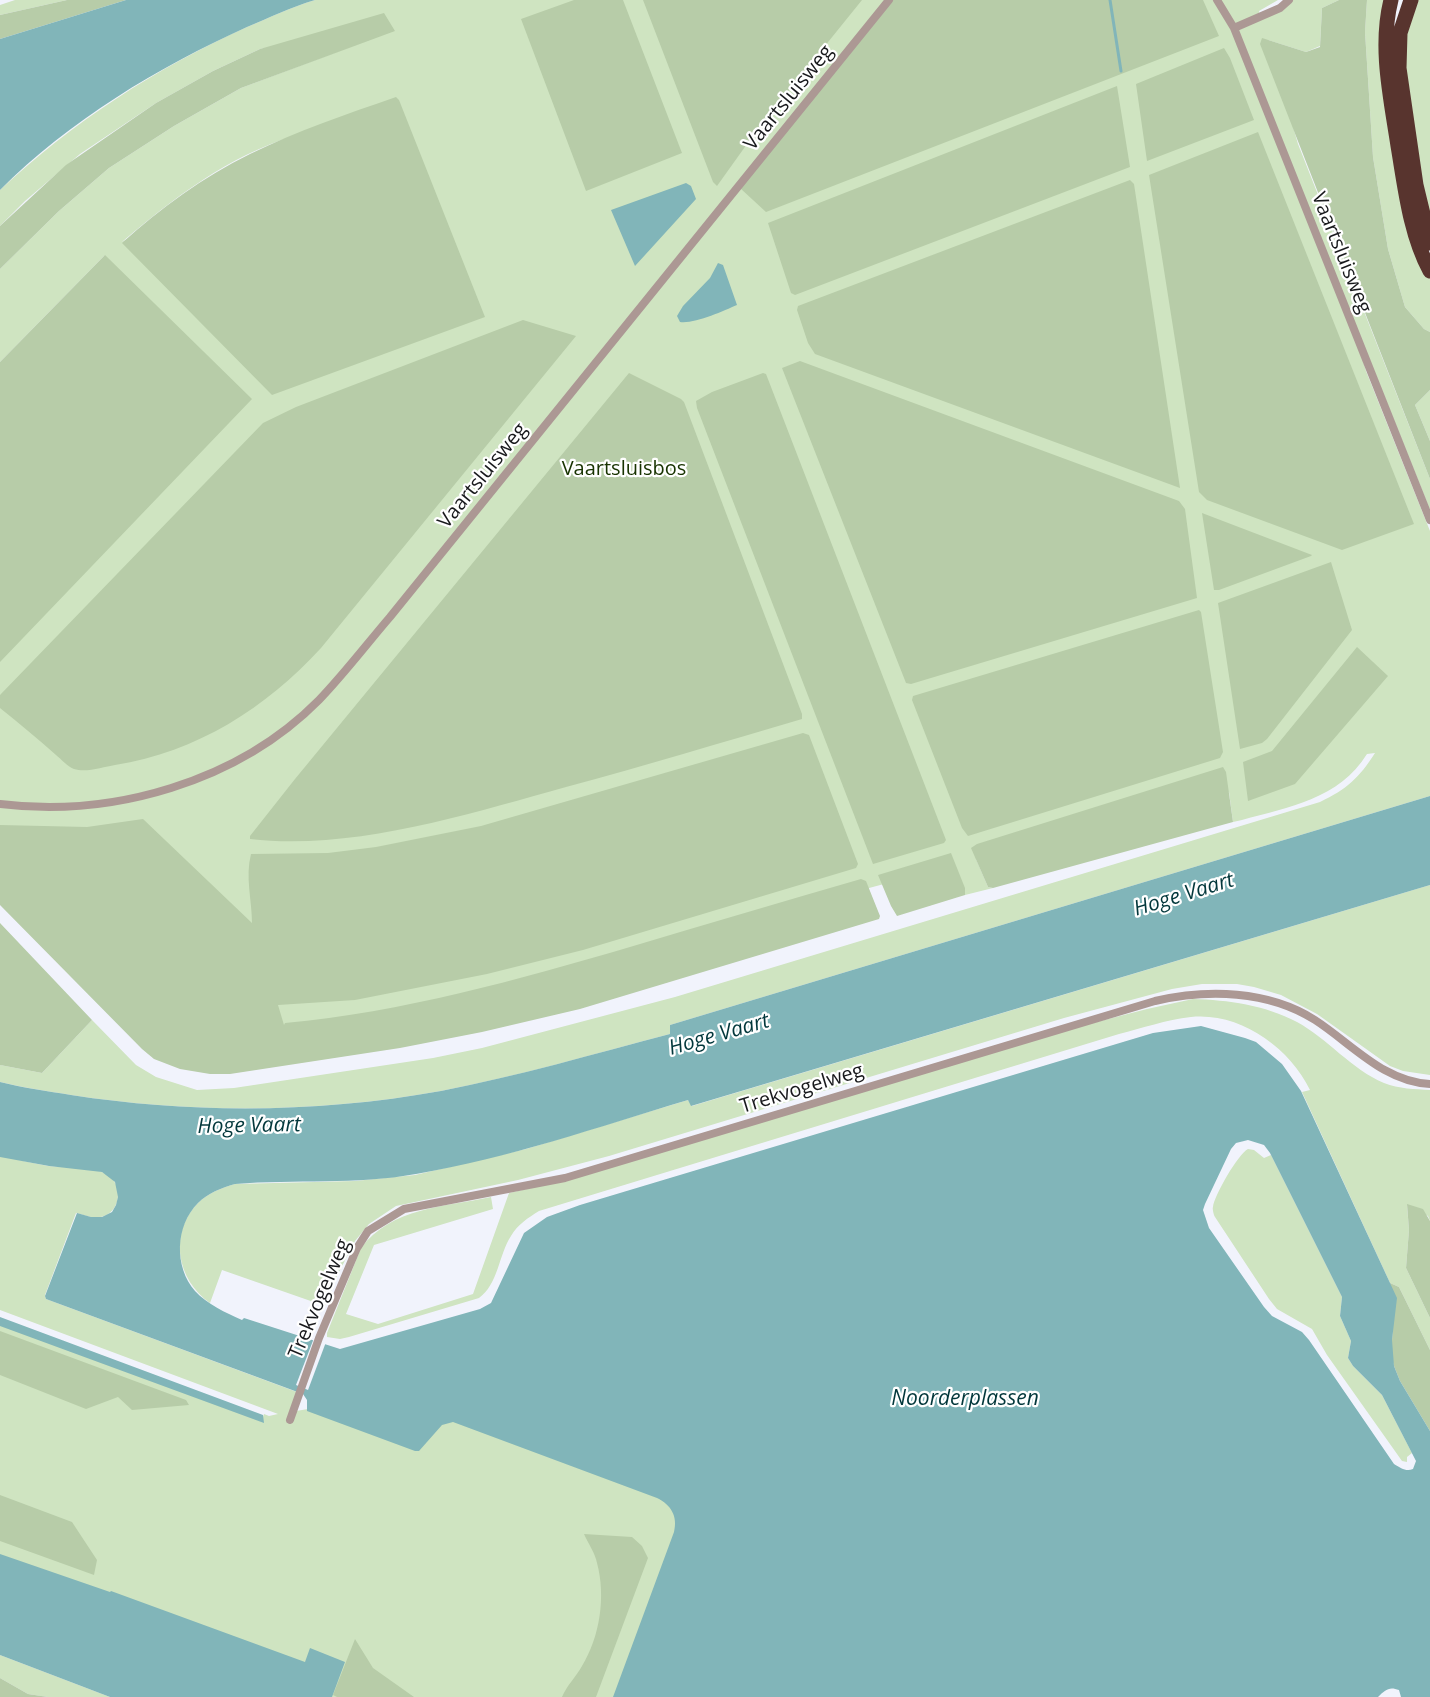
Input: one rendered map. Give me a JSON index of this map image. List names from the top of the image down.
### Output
{
  "streets": {
    "street": ["Vaartsluisweg", "Trekvogelweg"]
  },
  "water": ["Hoge Vaart", "Noorderplassen"],
  "parks": ["Vaartsluisbos"]
}
